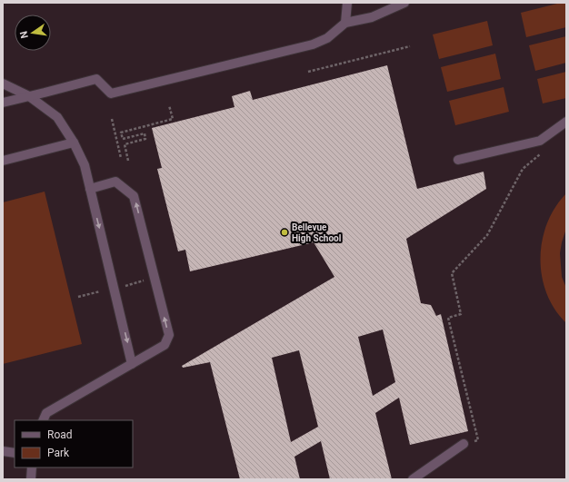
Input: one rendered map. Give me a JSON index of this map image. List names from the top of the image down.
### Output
{
  "places": ["Bellevue High School"],
  "legend": ["Road", "Park"],
  "north": "left"
}
